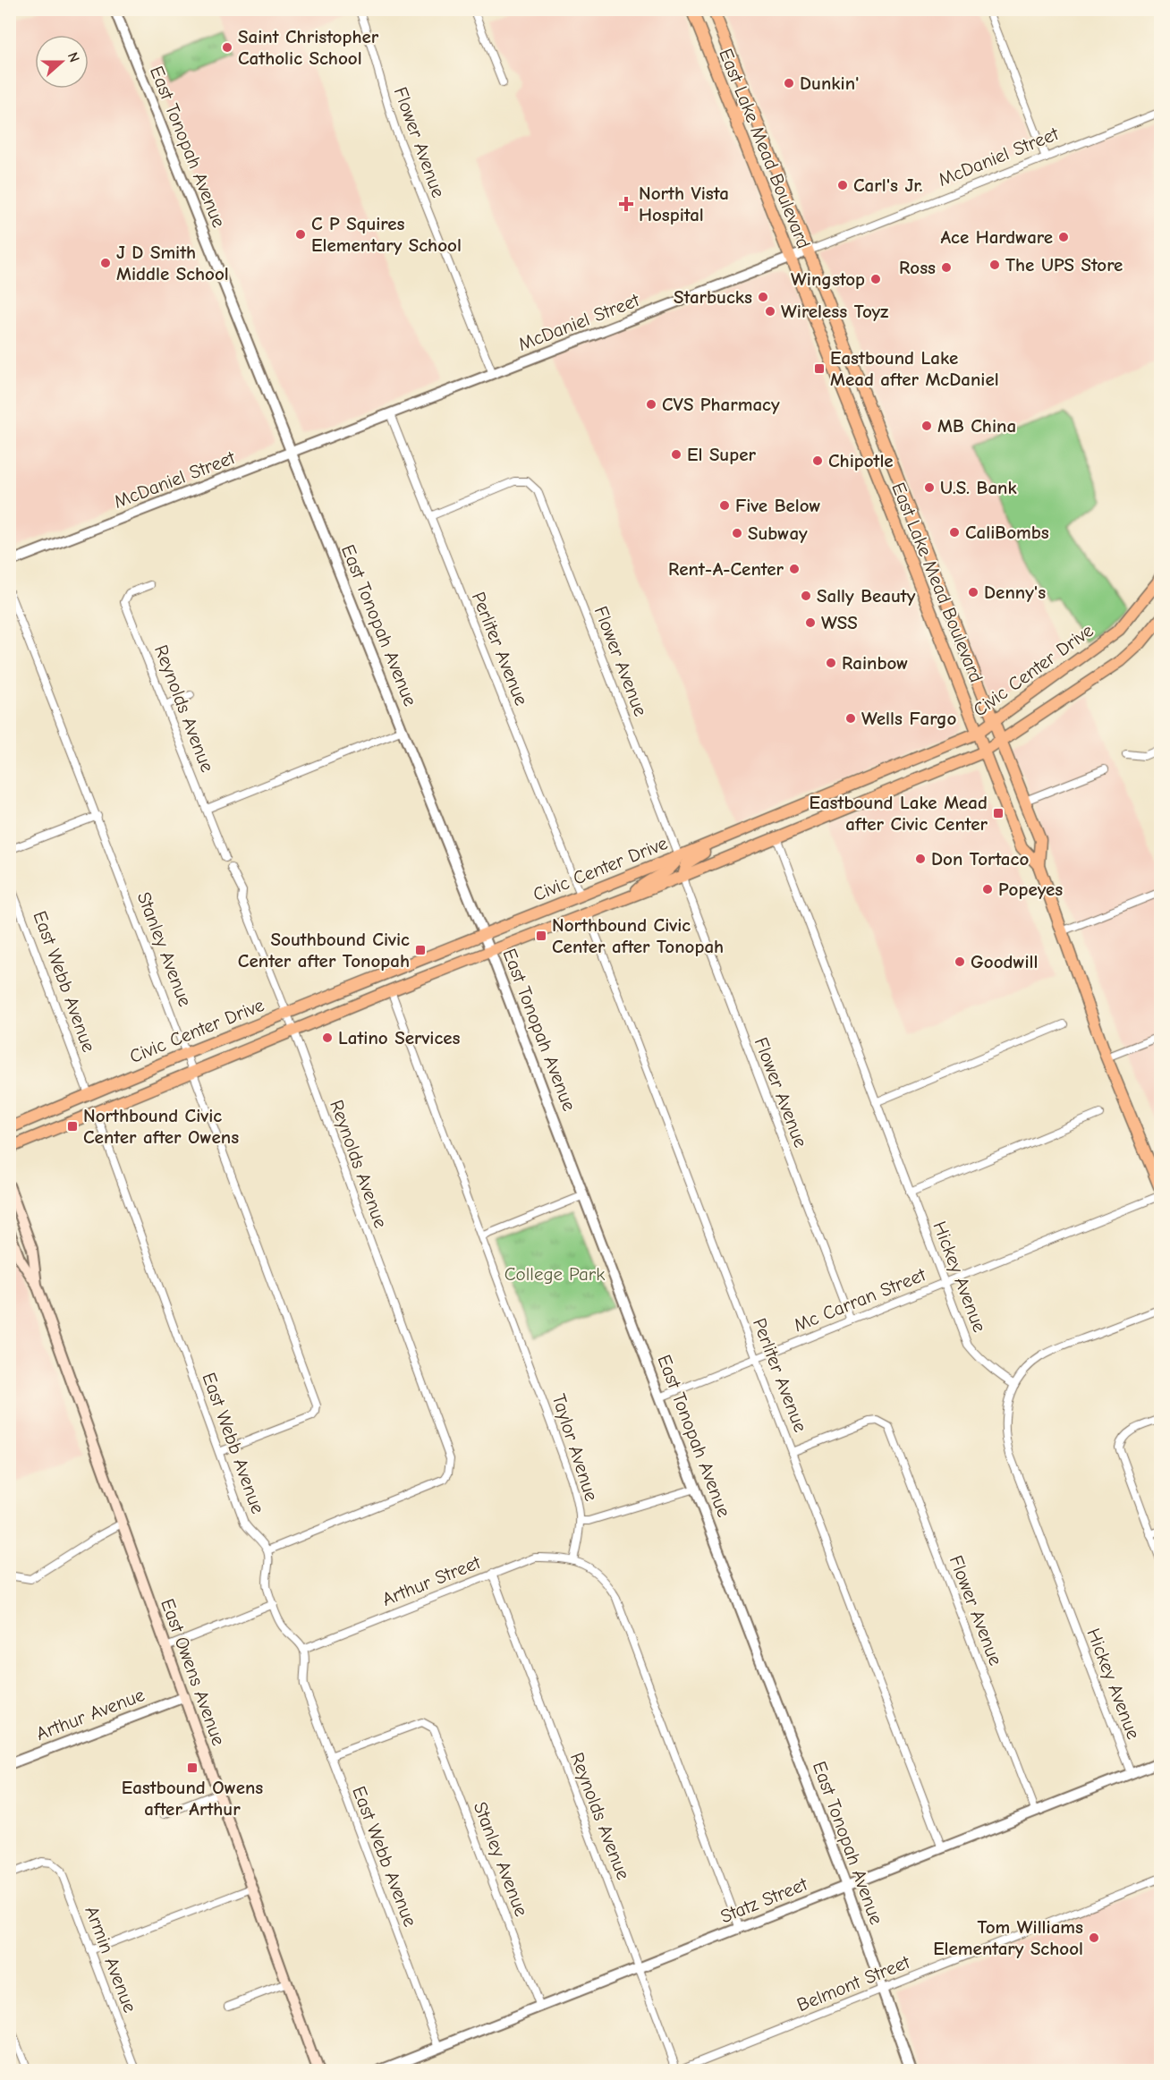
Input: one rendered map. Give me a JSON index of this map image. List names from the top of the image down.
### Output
{
  "streets": {
    "main road": ["East Lake Mead Boulevard", "Civic Center Drive", "East Owens Avenue"],
    "street": [
      "Flower Avenue",
      "East Tonopah Avenue",
      "McDaniel Street",
      "Perliter Avenue",
      "Reynolds Avenue",
      "Stanley Avenue",
      "East Webb Avenue",
      "Hickey Avenue",
      "Mc Carran Street",
      "Taylor Avenue",
      "Arthur Street",
      "Arthur Avenue",
      "Statz Street",
      "Armin Avenue",
      "Belmont Street"
    ]
  },
  "crossings": [
    ["Flower Avenue", "McDaniel Street"],
    ["Flower Avenue", "Perliter Avenue"],
    ["Flower Avenue", "Civic Center Drive"],
    ["Flower Avenue", "Mc Carran Street"],
    ["Flower Avenue", "Statz Street"],
    ["East Tonopah Avenue", "McDaniel Street"],
    ["East Tonopah Avenue", "Civic Center Drive"],
    ["East Tonopah Avenue", "Mc Carran Street"],
    ["East Tonopah Avenue", "Statz Street"],
    ["East Tonopah Avenue", "Belmont Street"],
    ["East Lake Mead Boulevard", "McDaniel Street"],
    ["East Lake Mead Boulevard", "Civic Center Drive"],
    ["McDaniel Street", "Perliter Avenue"],
    ["Perliter Avenue", "Civic Center Drive"],
    ["Perliter Avenue", "Mc Carran Street"],
    ["Perliter Avenue", "Statz Street"],
    ["Civic Center Drive", "Reynolds Avenue"],
    ["Civic Center Drive", "Stanley Avenue"],
    ["Civic Center Drive", "East Webb Avenue"],
    ["Civic Center Drive", "Hickey Avenue"],
    ["Civic Center Drive", "Taylor Avenue"],
    ["Reynolds Avenue", "East Webb Avenue"],
    ["Reynolds Avenue", "Arthur Street"],
    ["Reynolds Avenue", "Statz Street"],
    ["Reynolds Avenue", "Belmont Street"],
    ["Stanley Avenue", "East Webb Avenue"],
    ["Stanley Avenue", "Statz Street"],
    ["East Webb Avenue", "Arthur Street"],
    ["East Webb Avenue", "Statz Street"],
    ["Hickey Avenue", "Mc Carran Street"],
    ["Hickey Avenue", "Statz Street"],
    ["Taylor Avenue", "Arthur Street"],
    ["East Owens Avenue", "Arthur Avenue"]
  ],
  "parks": ["College Park"],
  "places": {
    "other": [
      "Saint Christopher Catholic School",
      "Dunkin'",
      "Carl's Jr.",
      "C P Squires Elementary School",
      "Ace Hardware",
      "J D Smith Middle School",
      "The UPS Store",
      "Ross",
      "Wingstop",
      "Starbucks",
      "Wireless Toyz",
      "CVS Pharmacy",
      "MB China",
      "El Super",
      "Chipotle",
      "U.S. Bank",
      "Five Below",
      "CaliBombs",
      "Subway",
      "Rent-A-Center",
      "Denny's",
      "Sally Beauty",
      "WSS",
      "Rainbow",
      "Wells Fargo",
      "Don Tortaco",
      "Popeyes",
      "Goodwill",
      "Latino Services",
      "Tom Williams Elementary School"
    ],
    "health": ["North Vista Hospital"],
    "transit": [
      "Eastbound Lake Mead after McDaniel",
      "Eastbound Lake Mead after Civic Center",
      "Northbound Civic Center after Tonopah",
      "Southbound Civic Center after Tonopah",
      "Northbound Civic Center after Owens",
      "Eastbound Owens after Arthur"
    ]
  },
  "north": "right"
}
